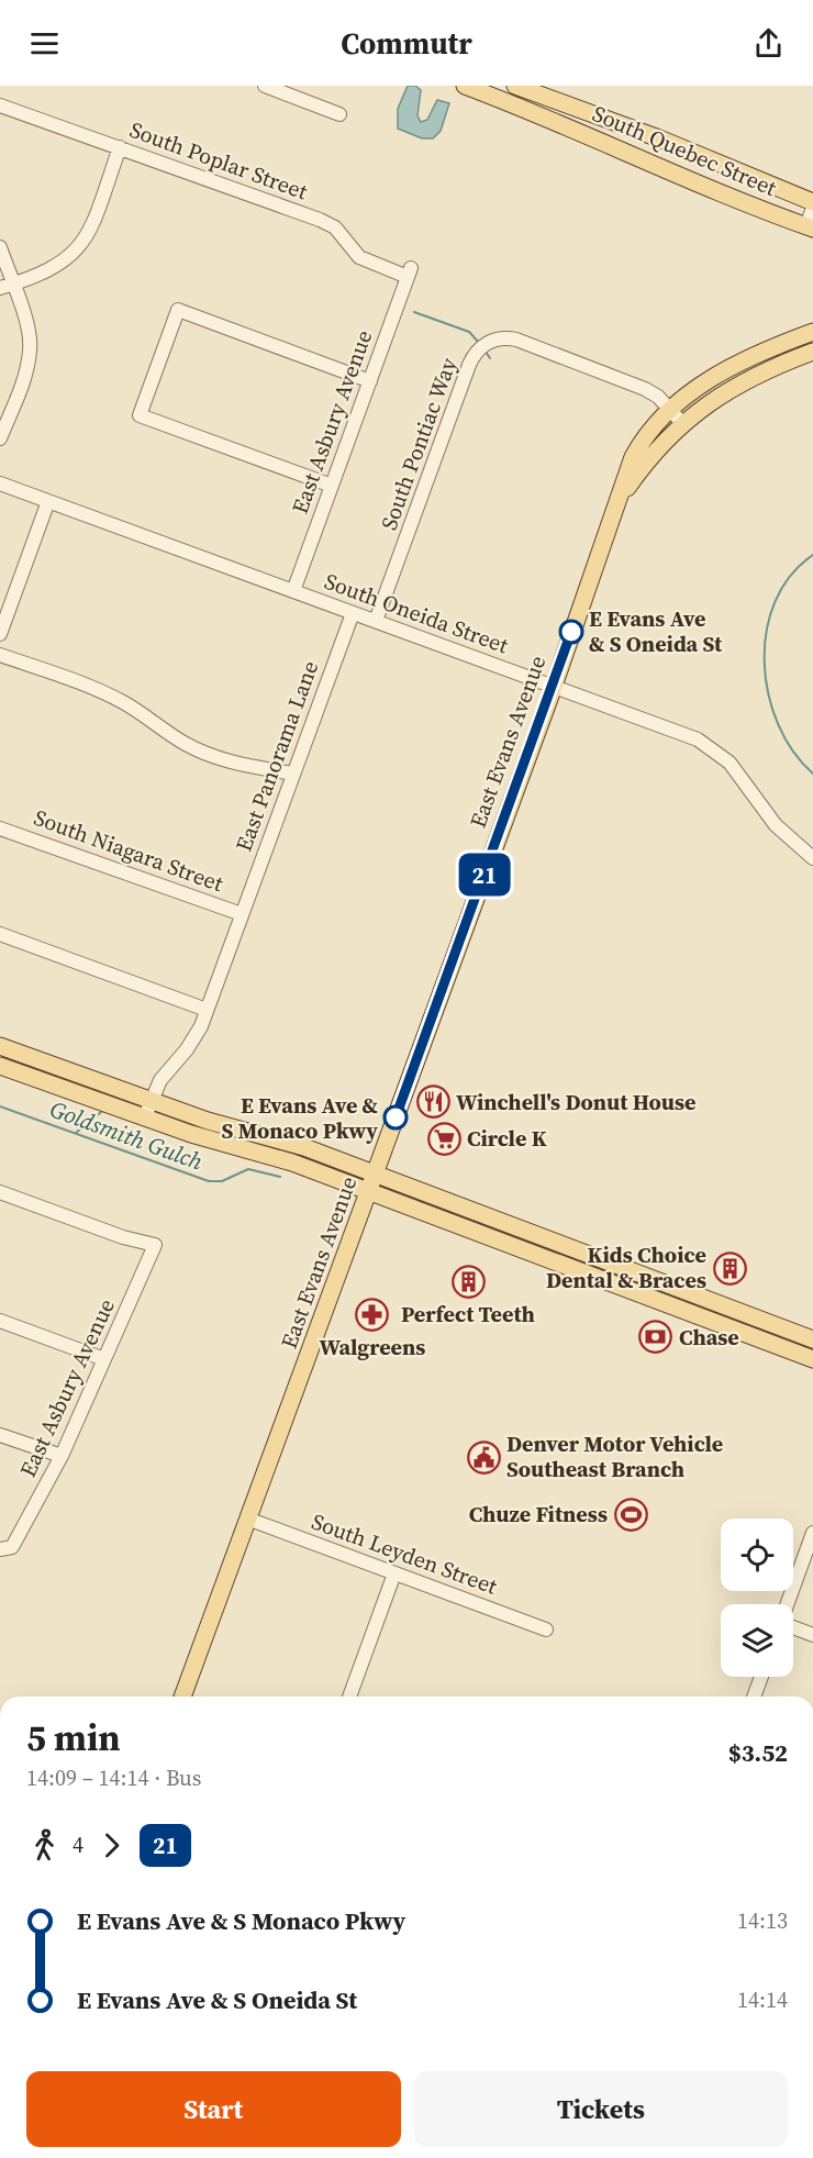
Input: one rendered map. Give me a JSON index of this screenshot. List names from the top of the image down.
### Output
{
  "streets": {
    "main road": ["South Quebec Street", "East Evans Avenue"],
    "street": [
      "South Poplar Street",
      "East Asbury Avenue",
      "South Pontiac Way",
      "South Oneida Street",
      "East Panorama Lane",
      "South Niagara Street",
      "South Leyden Street"
    ]
  },
  "crossings": [
    ["South Poplar Street", "East Asbury Avenue"],
    ["East Asbury Avenue", "South Oneida Street"],
    ["South Pontiac Way", "South Oneida Street"],
    ["South Pontiac Way", "East Evans Avenue"],
    ["South Oneida Street", "East Evans Avenue"],
    ["South Oneida Street", "East Panorama Lane"],
    ["East Evans Avenue", "South Leyden Street"],
    ["East Panorama Lane", "South Niagara Street"]
  ],
  "water": ["Goldsmith Gulch"],
  "places": {
    "other": ["E Evans Ave & S Oneida St", "E Evans Ave & S Monaco Pkwy"],
    "restaurant": ["Winchell's Donut House"],
    "supermarket": ["Circle K"],
    "building": ["Kids Choice Dental & Braces", "Perfect Teeth"],
    "pharmacy": ["Walgreens"],
    "bank": ["Chase"],
    "public building": ["Denver Motor Vehicle Southeast Branch"],
    "sports": ["Chuze Fitness"]
  },
  "lines": ["bus line 21"],
  "page": {
    "header": "Commutr",
    "on_map": "21",
    "heading": ["5 min", "14:09 – 14:14 · Bus", "$3.52"],
    "legs": ["4", "21"],
    "list": [
      {
        "name": "E Evans Ave & S Monaco Pkwy",
        "value": "14:13"
      },
      {
        "name": "E Evans Ave & S Oneida St",
        "value": "14:14"
      }
    ],
    "buttons": ["Start", "Tickets"]
  }
}
